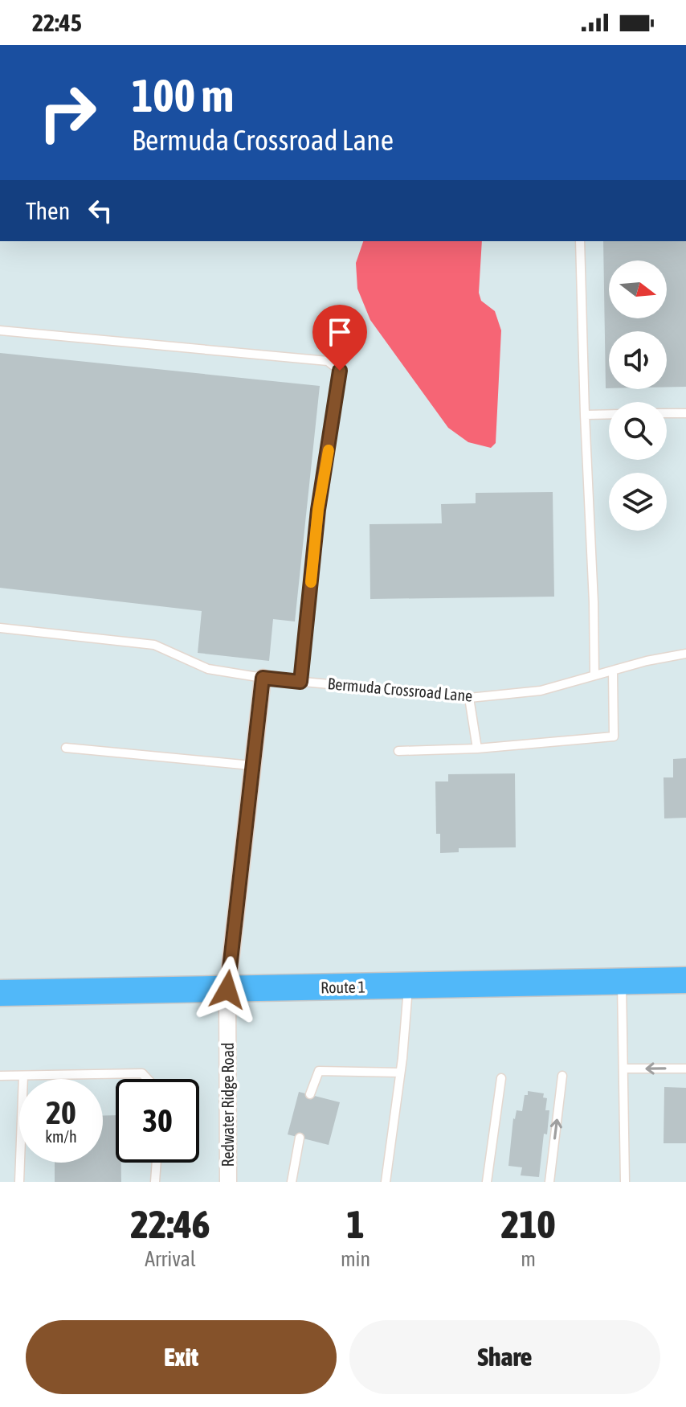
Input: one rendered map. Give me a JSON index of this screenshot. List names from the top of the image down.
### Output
{
  "streets": {
    "main road": ["Route 1"],
    "street": ["Redwater Ridge Road"],
    "lane": ["Bermuda Crossroad Lane"]
  },
  "crossings": [
    ["Bermuda Crossroad Lane", "Redwater Ridge Road"],
    ["Route 1", "Redwater Ridge Road"]
  ],
  "north": "right",
  "page": {
    "status": "22:45",
    "turn": ["100 m", "Bermuda Crossroad Lane"],
    "then": "Then",
    "speed": "20 km/h",
    "limit": "30",
    "eta": [
      "22:46",
      "Arrival",
      "1",
      "min",
      "210",
      "m"
    ],
    "buttons": ["Exit", "Share"]
  }
}
